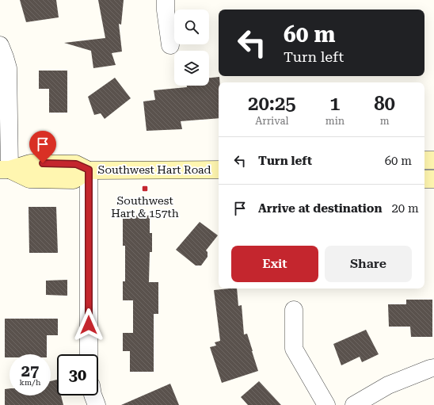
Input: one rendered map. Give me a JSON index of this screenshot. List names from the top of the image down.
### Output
{
  "streets": {
    "main road": ["Southwest Hart Road"]
  },
  "places": {
    "transit": ["Southwest Hart & 157th"]
  },
  "page": {
    "turn": ["60 m", "Turn left"],
    "eta": [
      "20:25",
      "Arrival",
      "1",
      "min",
      "80",
      "m"
    ],
    "list": [
      {
        "name": "Turn left",
        "value": "60 m"
      },
      {
        "name": "Arrive at destination",
        "value": "20 m"
      }
    ],
    "buttons": ["Exit", "Share"],
    "speed": "27 km/h",
    "limit": "30"
  }
}
